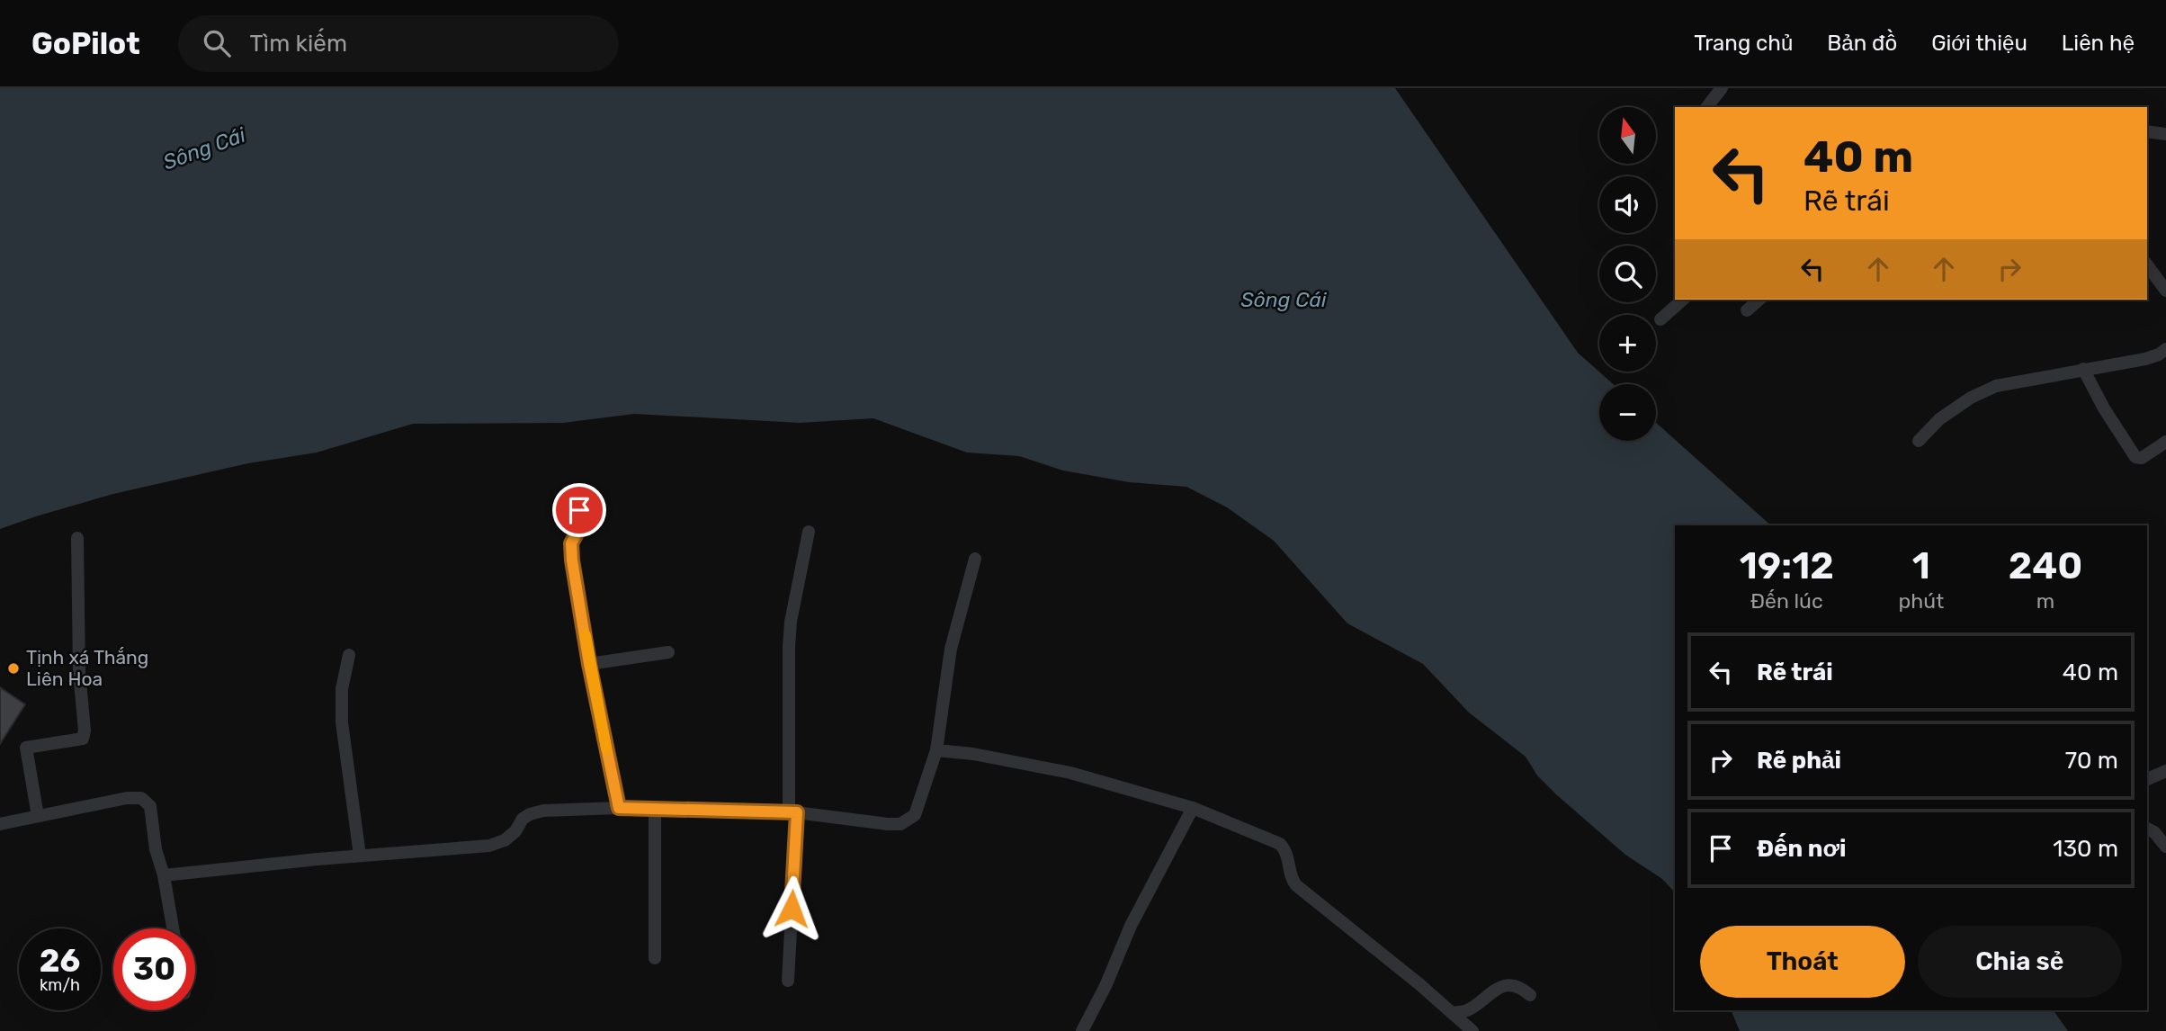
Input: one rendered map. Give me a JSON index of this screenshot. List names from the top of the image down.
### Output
{
  "water": ["Sông Cái"],
  "places": ["Tịnh xá Thắng Liên Hoa"],
  "north": "top",
  "page": {
    "header": "GoPilot",
    "search": "Tìm kiếm",
    "nav": [
      "Trang chủ",
      "Bản đồ",
      "Giới thiệu",
      "Liên hệ"
    ],
    "map_buttons": ["+", "−"],
    "turn": ["40 m", "Rẽ trái"],
    "eta": [
      "19:12",
      "Đến lúc",
      "1",
      "phút",
      "240",
      "m"
    ],
    "list": [
      {
        "name": "Rẽ trái",
        "value": "40 m"
      },
      {
        "name": "Rẽ phải",
        "value": "70 m"
      },
      {
        "name": "Đến nơi",
        "value": "130 m"
      }
    ],
    "buttons": ["Thoát", "Chia sẻ"],
    "speed": "26 km/h",
    "limit": "30"
  }
}
